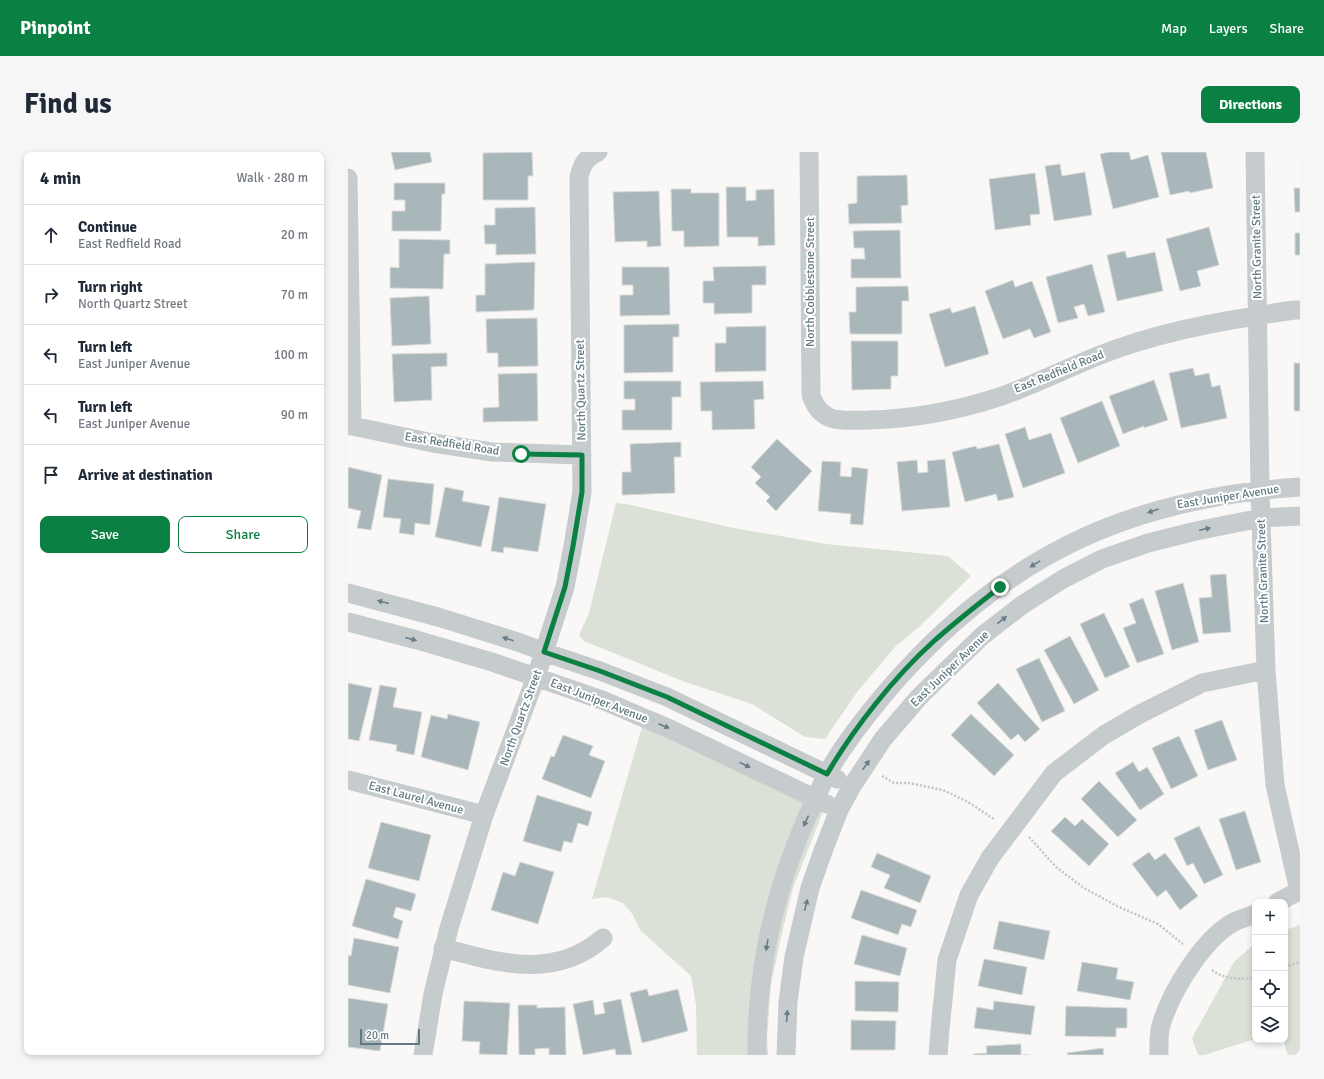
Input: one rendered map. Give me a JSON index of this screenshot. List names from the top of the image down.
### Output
{
  "streets": {
    "street": [
      "North Granite Street",
      "North Cobblestone Street",
      "East Redfield Road",
      "North Quartz Street",
      "East Juniper Avenue",
      "East Laurel Avenue"
    ]
  },
  "crossings": [
    ["North Granite Street", "East Redfield Road"],
    ["North Granite Street", "East Juniper Avenue"],
    ["North Cobblestone Street", "East Redfield Road"],
    ["East Redfield Road", "North Quartz Street"],
    ["North Quartz Street", "East Juniper Avenue"],
    ["North Quartz Street", "East Laurel Avenue"]
  ],
  "scale_bar": "20 m",
  "page": {
    "header": "Pinpoint",
    "nav": ["Map", "Layers", "Share"],
    "buttons": [
      "Directions",
      ["Save", "Share"]
    ],
    "title": "Find us",
    "heading": ["4 min", "Walk · 280 m"],
    "list": [
      ["Continue", "East Redfield Road", "20 m"],
      ["Turn right", "North Quartz Street", "70 m"],
      ["Turn left", "East Juniper Avenue", "100 m"],
      ["Turn left", "East Juniper Avenue", "90 m"],
      "Arrive at destination"
    ],
    "map_buttons": ["+", "−"],
    "scale": "20 m"
  }
}
